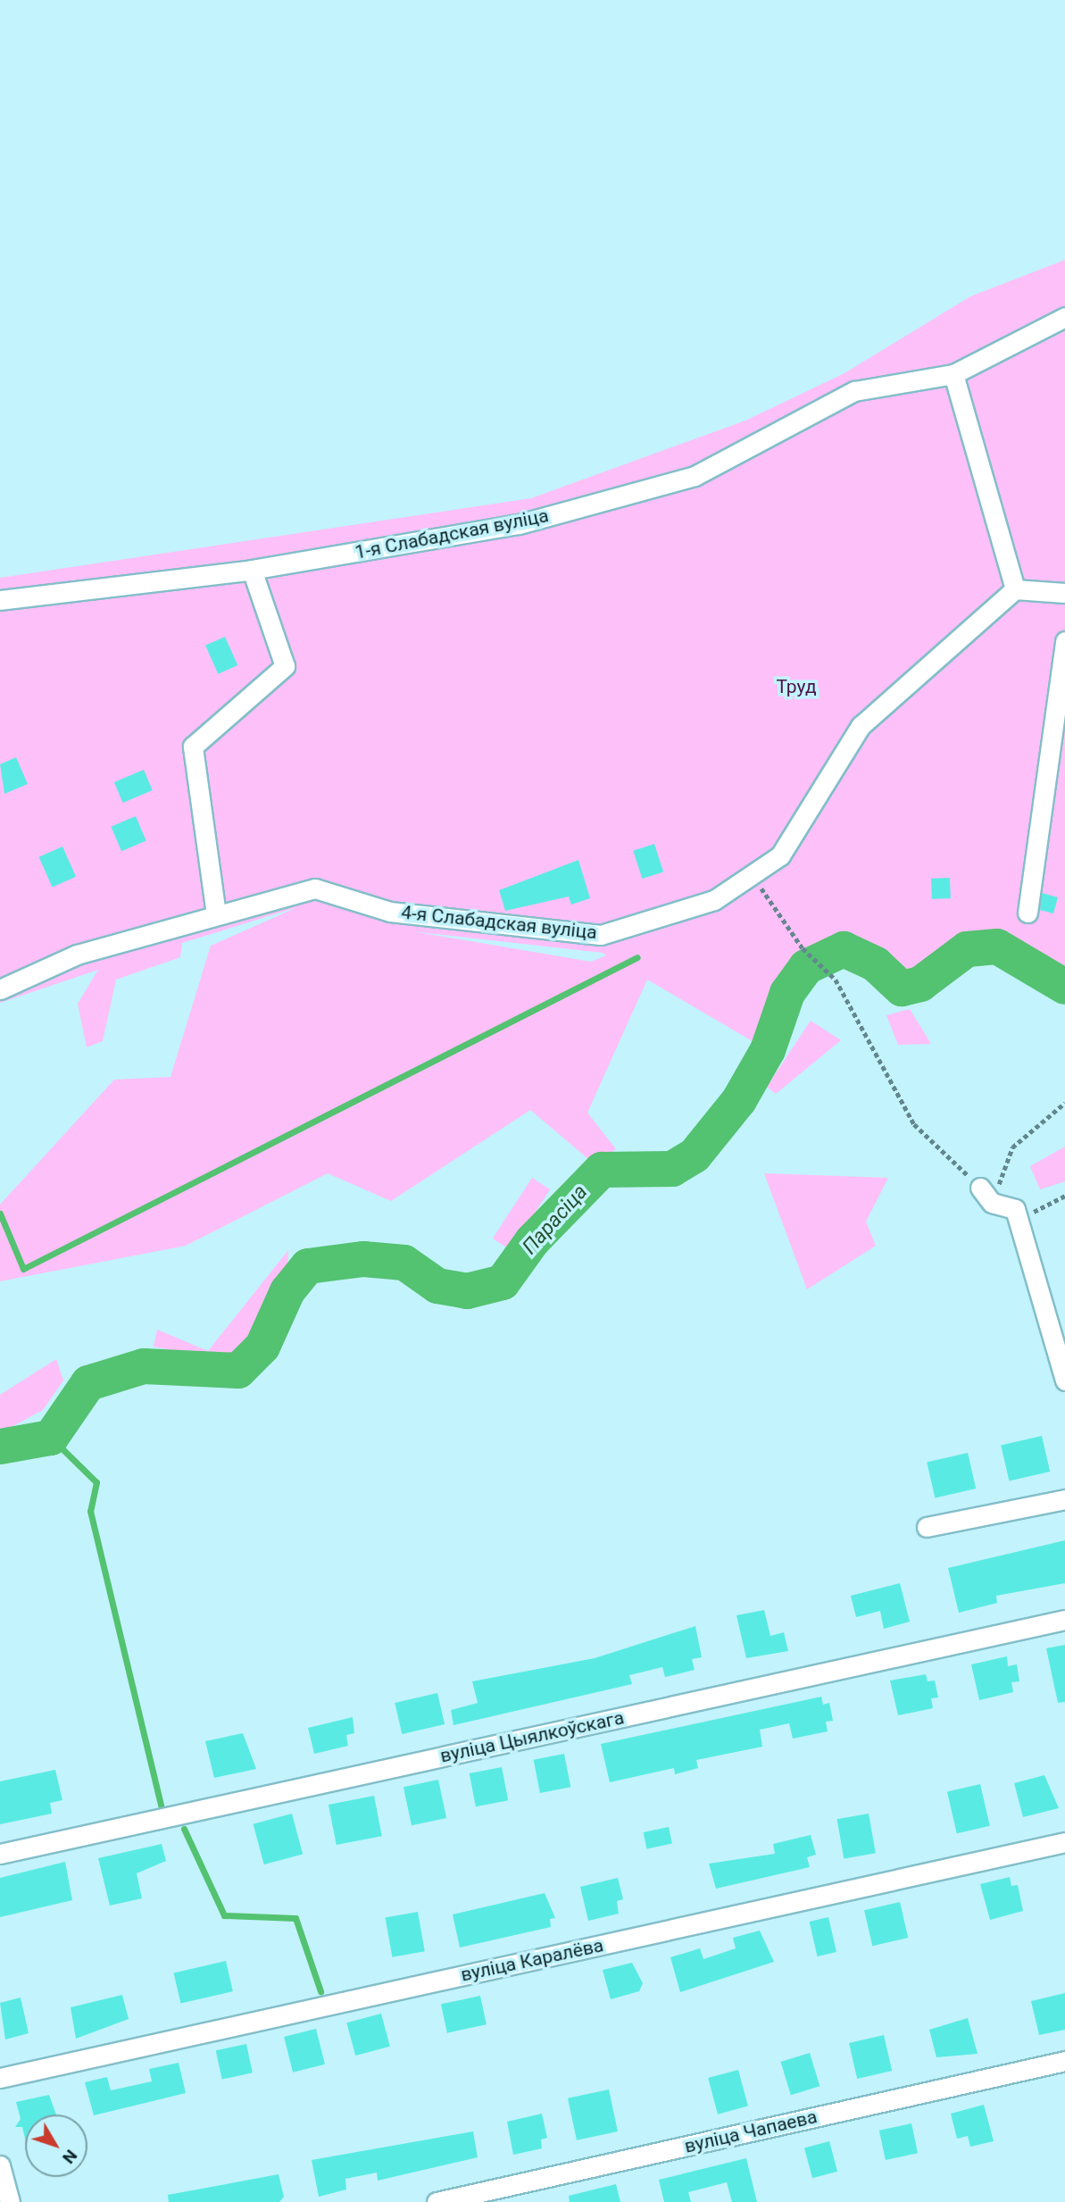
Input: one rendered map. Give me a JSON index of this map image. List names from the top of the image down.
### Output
{
  "streets": {
    "street": [
      "1-я Слабадская вуліца",
      "4-я Слабадская вуліца",
      "вуліца Цыялкоўскага",
      "вуліца Каралёва",
      "вуліца Чапаева"
    ]
  },
  "water": ["Парасіца"],
  "parks": ["Труд"],
  "north": "bottom right"
}
